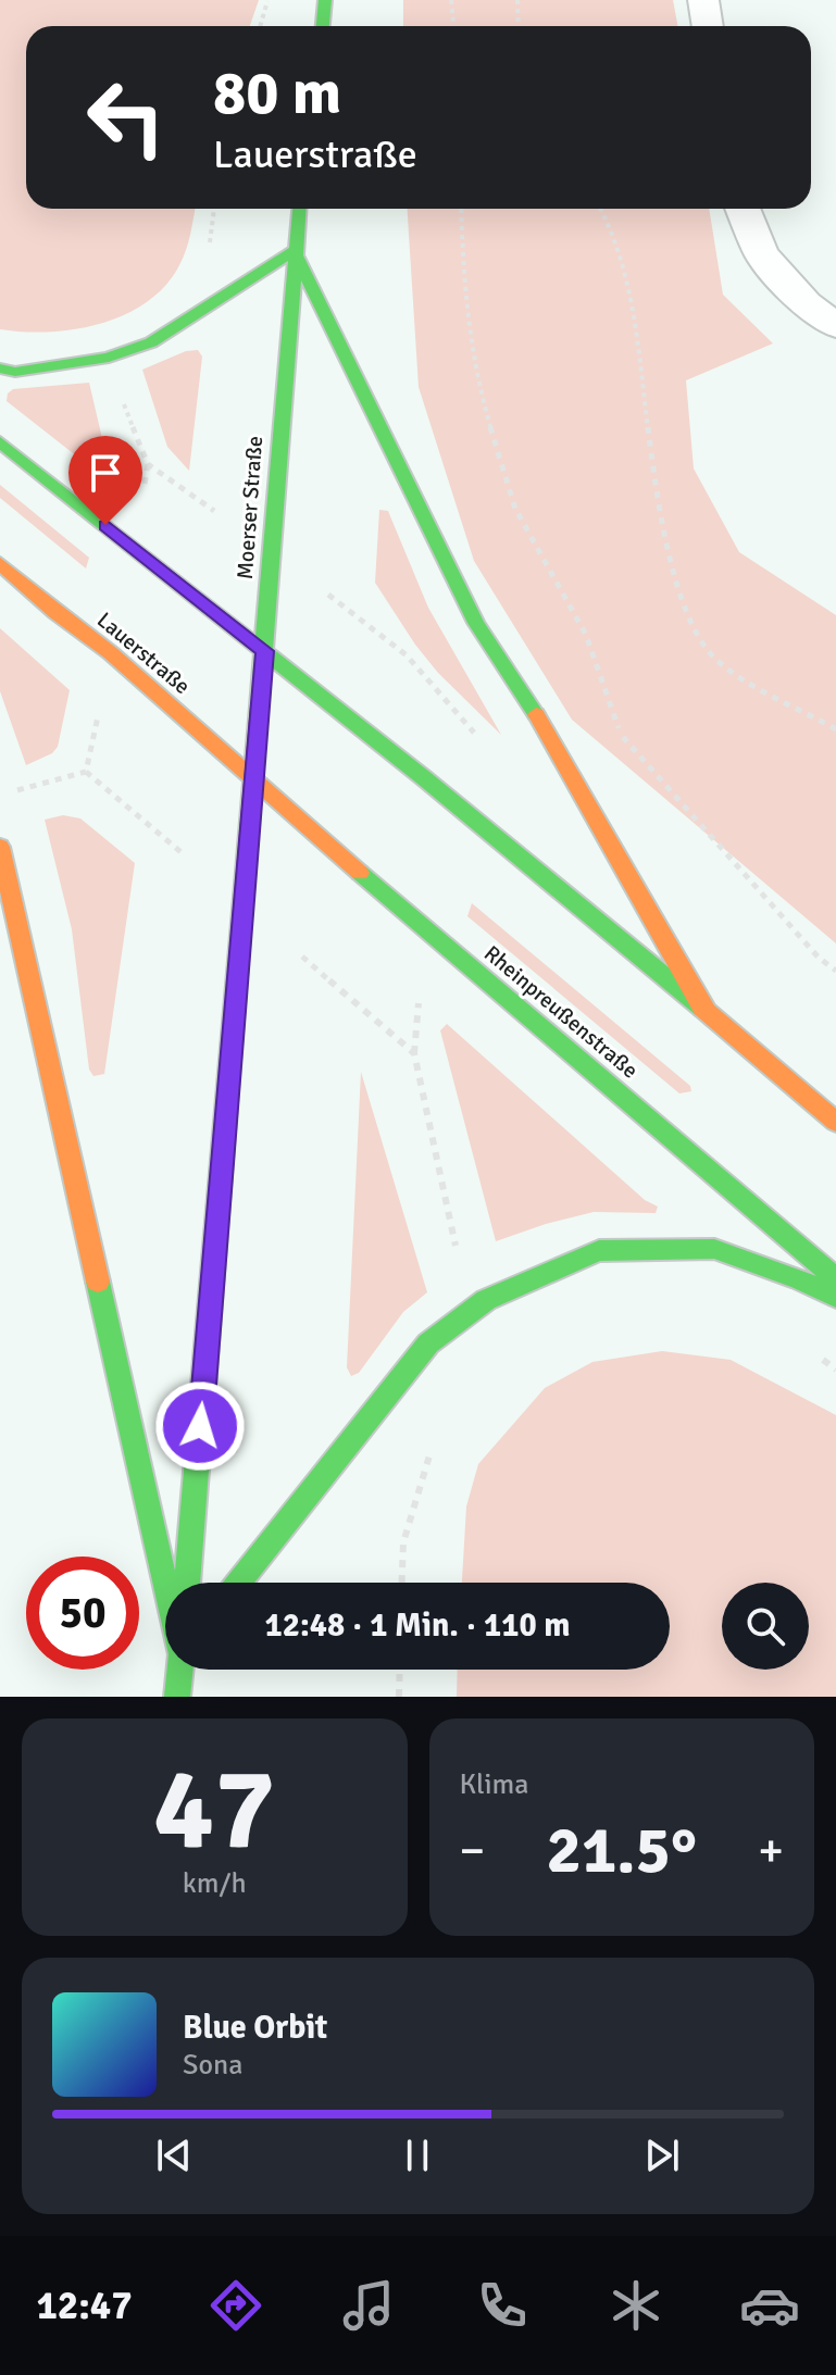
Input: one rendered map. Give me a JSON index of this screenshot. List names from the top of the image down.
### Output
{
  "streets": {
    "main road": ["Moerser Straße", "Lauerstraße", "Rheinpreußenstraße"]
  },
  "crossings": [
    ["Moerser Straße", "Lauerstraße"],
    ["Moerser Straße", "Rheinpreußenstraße"],
    ["Lauerstraße", "Rheinpreußenstraße"]
  ],
  "page": {
    "turn": ["80 m", "Lauerstraße"],
    "limit": "50",
    "trip": "12:48 · 1 Min. · 110 m",
    "tile": [
      ["47", "km/h"],
      "Klima"
    ],
    "heat": ["−", "21.5°", "+"],
    "song": ["Blue Orbit", "Sona"],
    "tabs": "12:47"
  }
}
